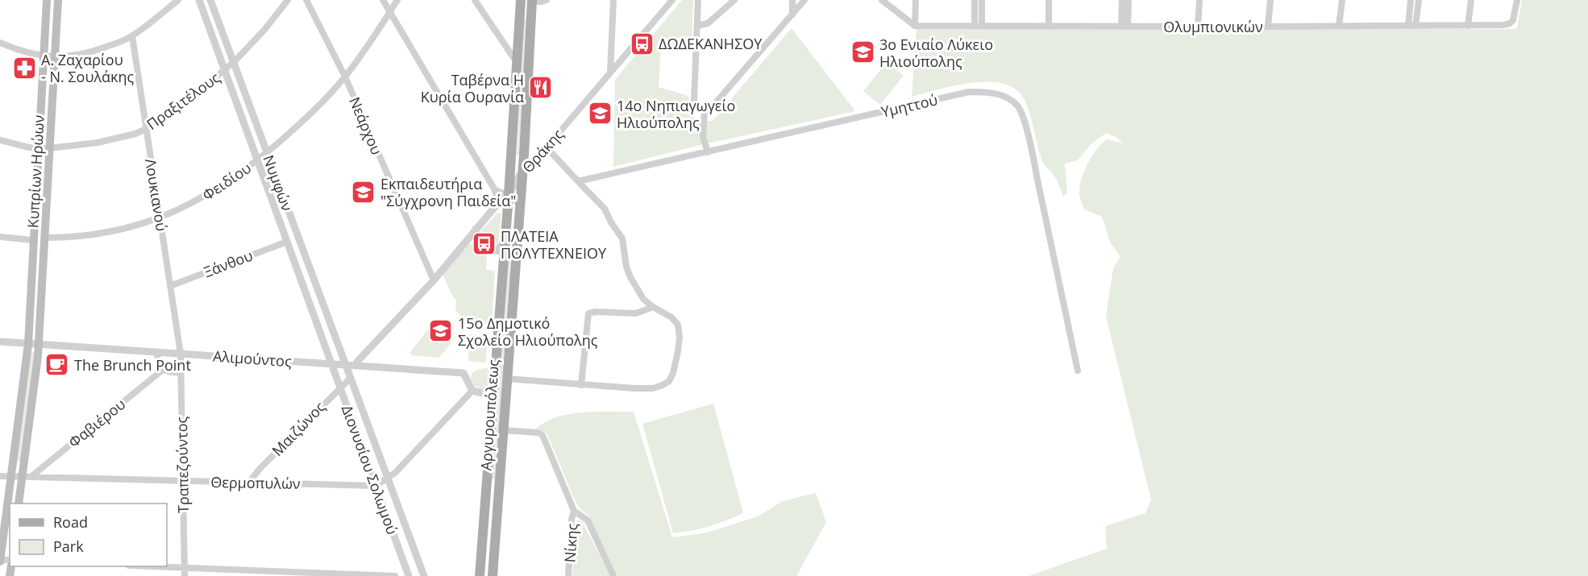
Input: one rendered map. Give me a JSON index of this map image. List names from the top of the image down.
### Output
{
  "streets": {
    "main road": ["Κυπρίων Ηρώων", "Αργυρουπόλεως"],
    "street": [
      "Ολυμπιονικών",
      "Πραξιτέλους",
      "Υμηττού",
      "Νεάρχου",
      "Θράκης",
      "Φειδίου",
      "Νυμφών",
      "Λουκιανού",
      "Ξάνθου",
      "Αλιμούντος",
      "Φαβιέρου",
      "Μαιζώνος",
      "Τραπεζούντος",
      "Διονυσίου Σολωμού",
      "Θερμοπυλών",
      "Νίκης"
    ]
  },
  "crossings": [
    ["Πραξιτέλους", "Κυπρίων Ηρώων"],
    ["Πραξιτέλους", "Νυμφών"],
    ["Πραξιτέλους", "Λουκιανού"],
    ["Νεάρχου", "Θράκης"],
    ["Νεάρχου", "Φειδίου"],
    ["Θράκης", "Αλιμούντος"],
    ["Θράκης", "Αργυρουπόλεως"],
    ["Κυπρίων Ηρώων", "Φειδίου"],
    ["Κυπρίων Ηρώων", "Αλιμούντος"],
    ["Κυπρίων Ηρώων", "Φαβιέρου"],
    ["Κυπρίων Ηρώων", "Θερμοπυλών"],
    ["Φειδίου", "Νυμφών"],
    ["Φειδίου", "Λουκιανού"],
    ["Νυμφών", "Ξάνθου"],
    ["Νυμφών", "Αλιμούντος"],
    ["Νυμφών", "Διονυσίου Σολωμού"],
    ["Λουκιανού", "Ξάνθου"],
    ["Λουκιανού", "Αλιμούντος"],
    ["Λουκιανού", "Τραπεζούντος"],
    ["Αλιμούντος", "Τραπεζούντος"],
    ["Αλιμούντος", "Διονυσίου Σολωμού"],
    ["Φαβιέρου", "Θερμοπυλών"],
    ["Μαιζώνος", "Διονυσίου Σολωμού"],
    ["Μαιζώνος", "Θερμοπυλών"],
    ["Τραπεζούντος", "Θερμοπυλών"],
    ["Διονυσίου Σολωμού", "Θερμοπυλών"]
  ],
  "places": {
    "bus stop": ["ΔΩΔΕΚΑΝΗΣΟΥ", "ΠΛΑΤΕΙΑ ΠΟΛΥΤΕΧΝΕΙΟΥ"],
    "school or university": [
      "3ο Ενιαίο Λύκειο Ηλιούπολης",
      "14ο Νηπιαγωγείο Ηλιούπολης",
      "Εκπαιδευτήρια \"Σύγχρονη Παιδεία\"",
      "15ο Δημοτικό Σχολείο Ηλιούπολης"
    ],
    "pharmacy": ["Α. Ζαχαρίου - Ν. Σουλάκης"],
    "restaurant": ["Ταβέρνα Η Κυρία Ουρανία"],
    "cafe": ["The Brunch Point"]
  },
  "legend": ["Road", "Park"]
}
